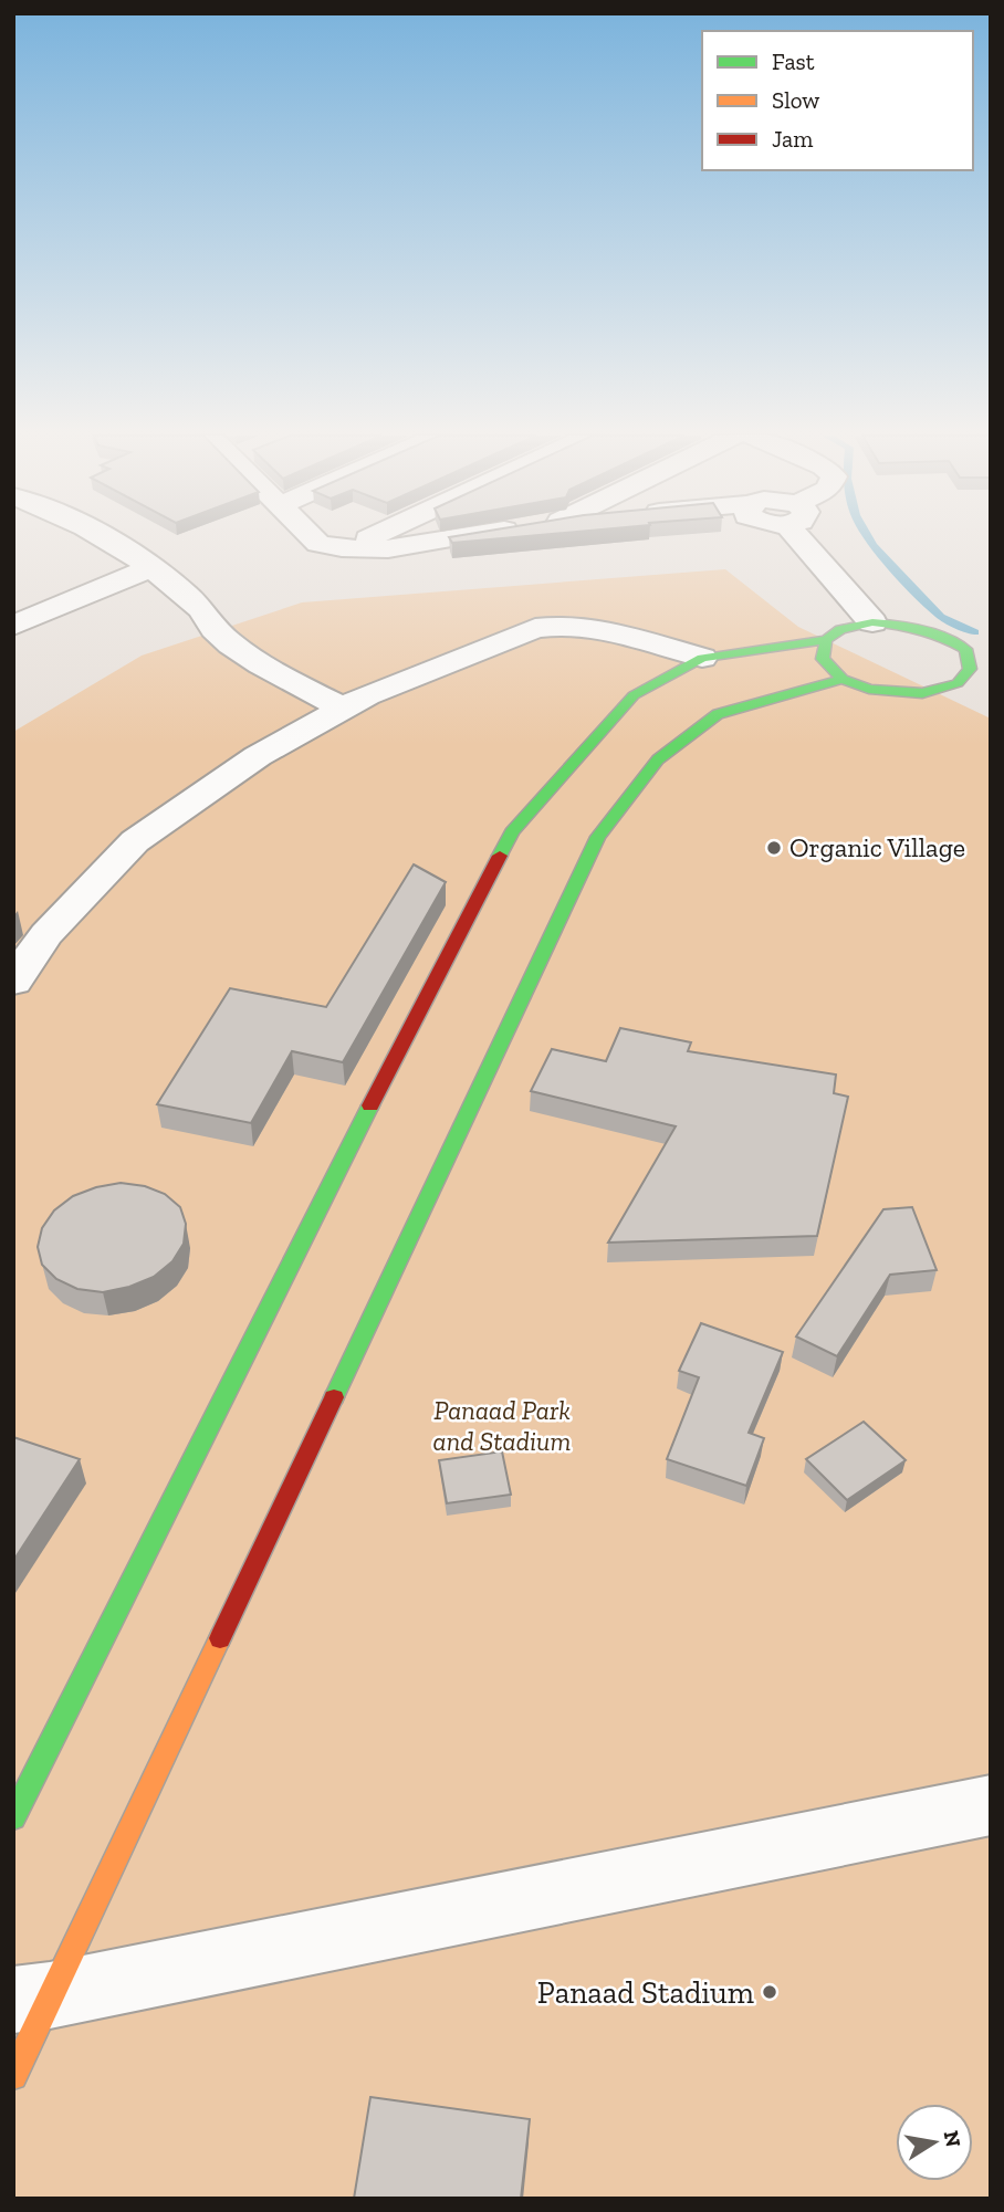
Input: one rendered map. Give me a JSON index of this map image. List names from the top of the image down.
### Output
{
  "parks": ["Panaad Park and Stadium"],
  "places": ["Organic Village", "Panaad Stadium"],
  "legend": ["Fast", "Slow", "Jam"],
  "north": "right"
}
